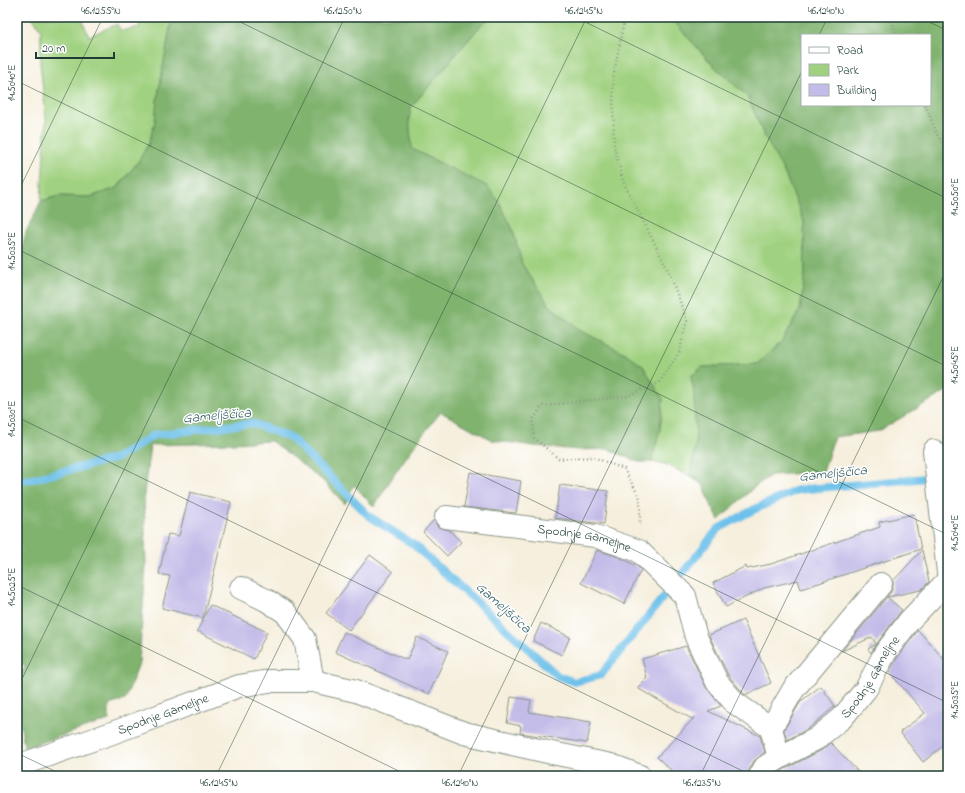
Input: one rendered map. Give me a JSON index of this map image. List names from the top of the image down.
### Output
{
  "streets": {
    "street": ["Spodnje Gameljne"]
  },
  "water": ["Gameljščica"],
  "legend": ["Road", "Park", "Building"],
  "scale_bar": "20 m",
  "coordinates": [
    "46.1255°N",
    "46.1250°N",
    "46.1245°N",
    "46.1240°N",
    "14.5040°E",
    "14.5050°E",
    "14.5035°E",
    "14.5045°E",
    "14.5030°E",
    "14.5025°E",
    "46.1235°N"
  ]
}
